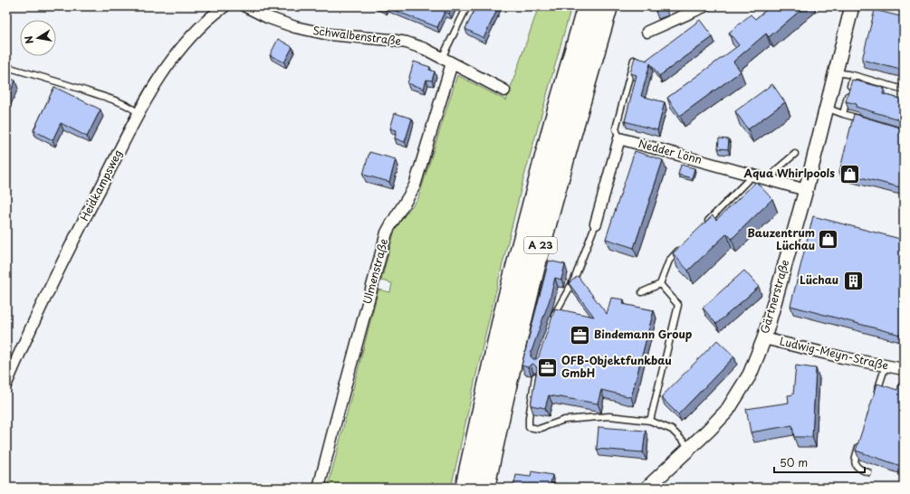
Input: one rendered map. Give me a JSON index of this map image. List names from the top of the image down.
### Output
{
  "streets": {
    "highway": ["A 23"],
    "street": [
      "Schwalbenstraße",
      "Nedder Lönn",
      "Heidkampsweg",
      "Ulmenstraße",
      "Gärtnerstraße",
      "Ludwig-Meyn-Straße"
    ]
  },
  "crossings": [
    ["Schwalbenstraße", "Ulmenstraße"],
    ["Nedder Lönn", "Gärtnerstraße"],
    ["Gärtnerstraße", "Ludwig-Meyn-Straße"]
  ],
  "places": {
    "shop": ["Aqua Whirlpools", "Bauzentrum Lüchau"],
    "building": ["Lüchau"],
    "office": ["Bindemann Group", "OFB-Objektfunkbau GmbH"]
  },
  "scale_bar": "50 m",
  "north": "left"
}
